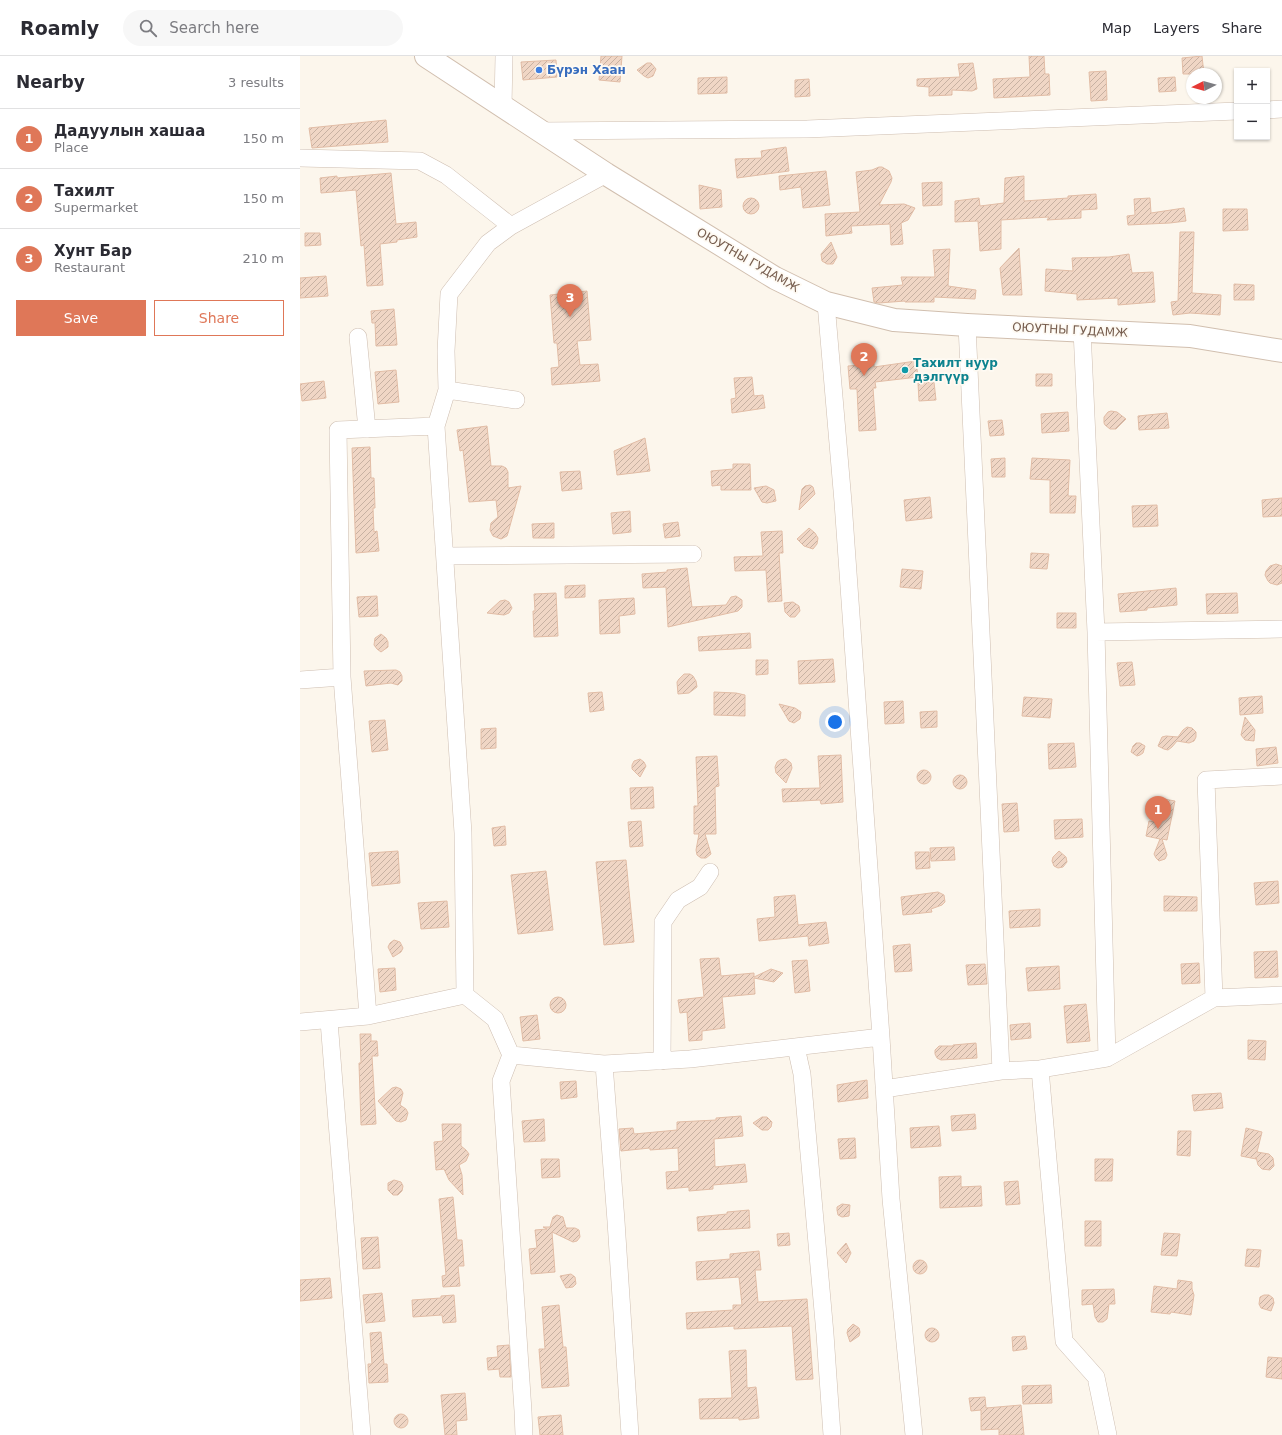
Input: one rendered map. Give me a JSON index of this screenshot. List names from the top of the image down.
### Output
{
  "streets": {
    "street": ["ОЮУТНЫ ГУДАМЖ"]
  },
  "places": ["Бүрэн Хаан", "Тахилт нуур дэлгүүр"],
  "north": "left",
  "page": {
    "header": "Roamly",
    "search": "Search here",
    "nav": ["Map", "Layers", "Share"],
    "heading": ["Nearby", "3 results"],
    "map_buttons": ["+", "−"],
    "list": [
      {
        "mark": "1",
        "name": "Дадуулын хашаа",
        "note": "Place",
        "value": "150 m"
      },
      {
        "mark": "2",
        "name": "Тахилт",
        "note": "Supermarket",
        "value": "150 m"
      },
      {
        "mark": "3",
        "name": "Хунт Бар",
        "note": "Restaurant",
        "value": "210 m"
      }
    ],
    "pins": ["3", "2", "1"],
    "buttons": ["Save", "Share"]
  }
}
